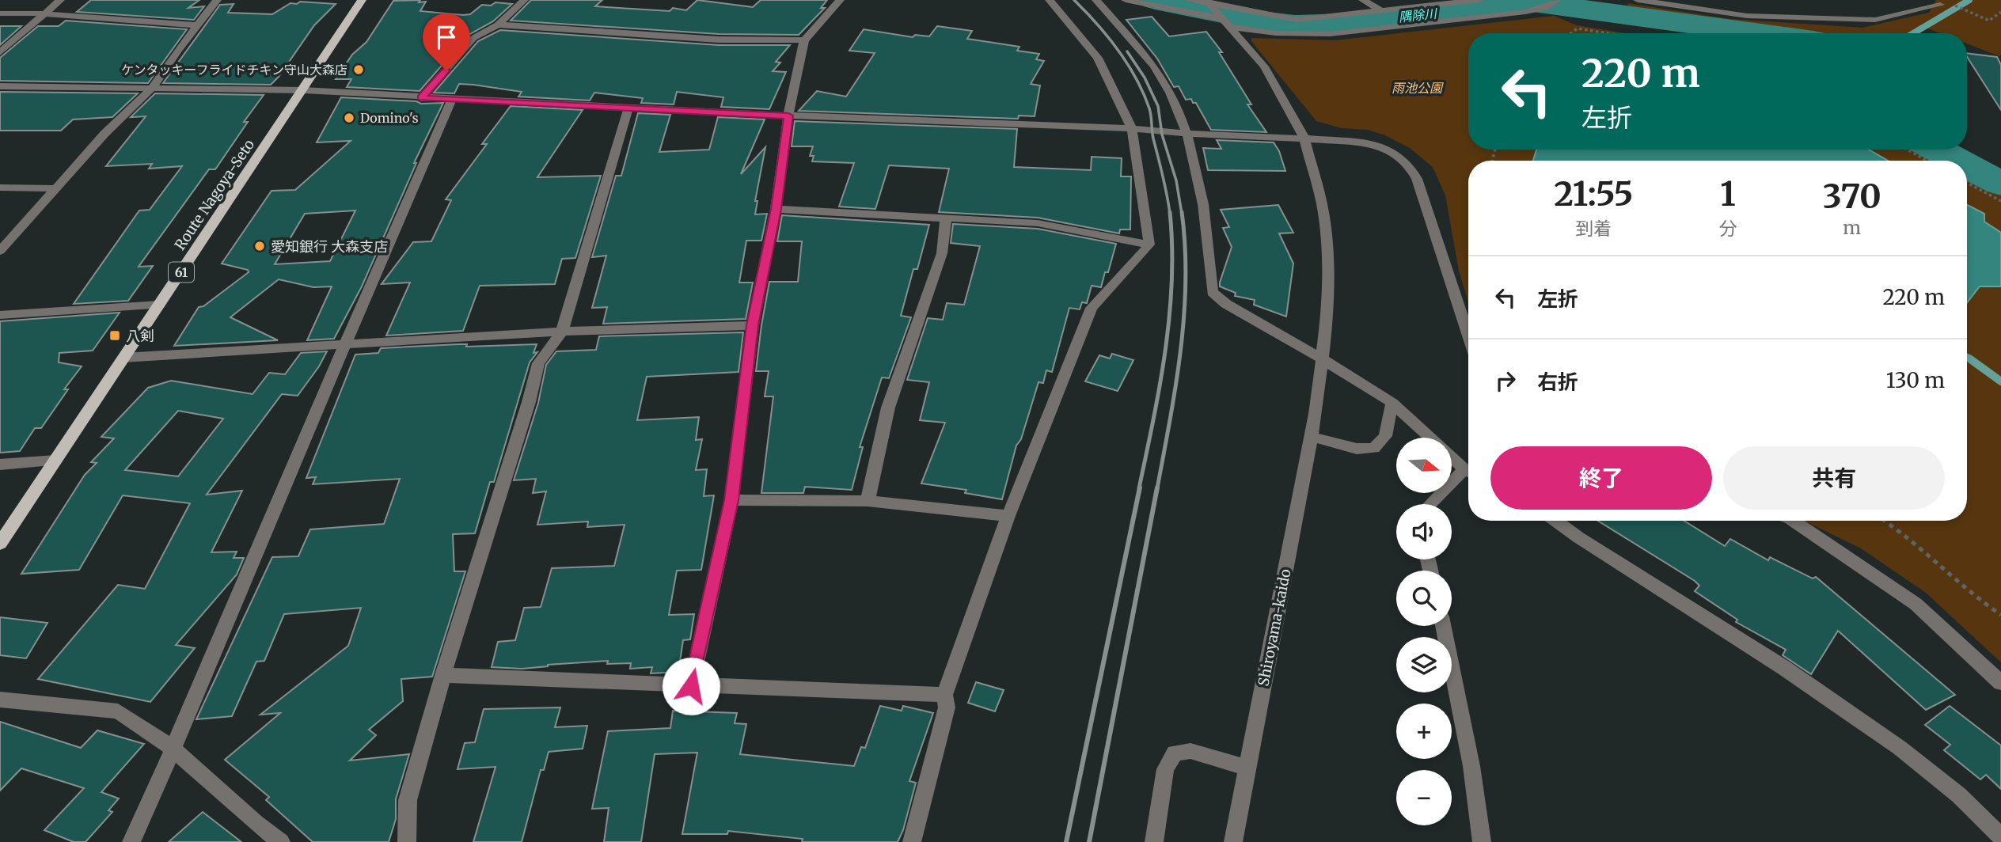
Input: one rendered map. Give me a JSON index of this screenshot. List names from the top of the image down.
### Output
{
  "streets": {
    "main road": ["Route Nagoya-Seto", "61"],
    "street": ["Shiroyama-kaido"]
  },
  "water": ["隅除川"],
  "parks": ["雨池公園"],
  "places": {
    "other": ["ケンタッキーフライドチキン守山大森店", "Domino's", "愛知銀行 大森支店"],
    "transit": ["八剣"]
  },
  "north": "right",
  "page": {
    "turn": ["220 m", "左折"],
    "eta": [
      "21:55",
      "到着",
      "1",
      "分",
      "370",
      "m"
    ],
    "list": [
      {
        "name": "左折",
        "value": "220 m"
      },
      {
        "name": "右折",
        "value": "130 m"
      }
    ],
    "buttons": ["終了", "共有"],
    "map_buttons": ["+", "−"]
  }
}
